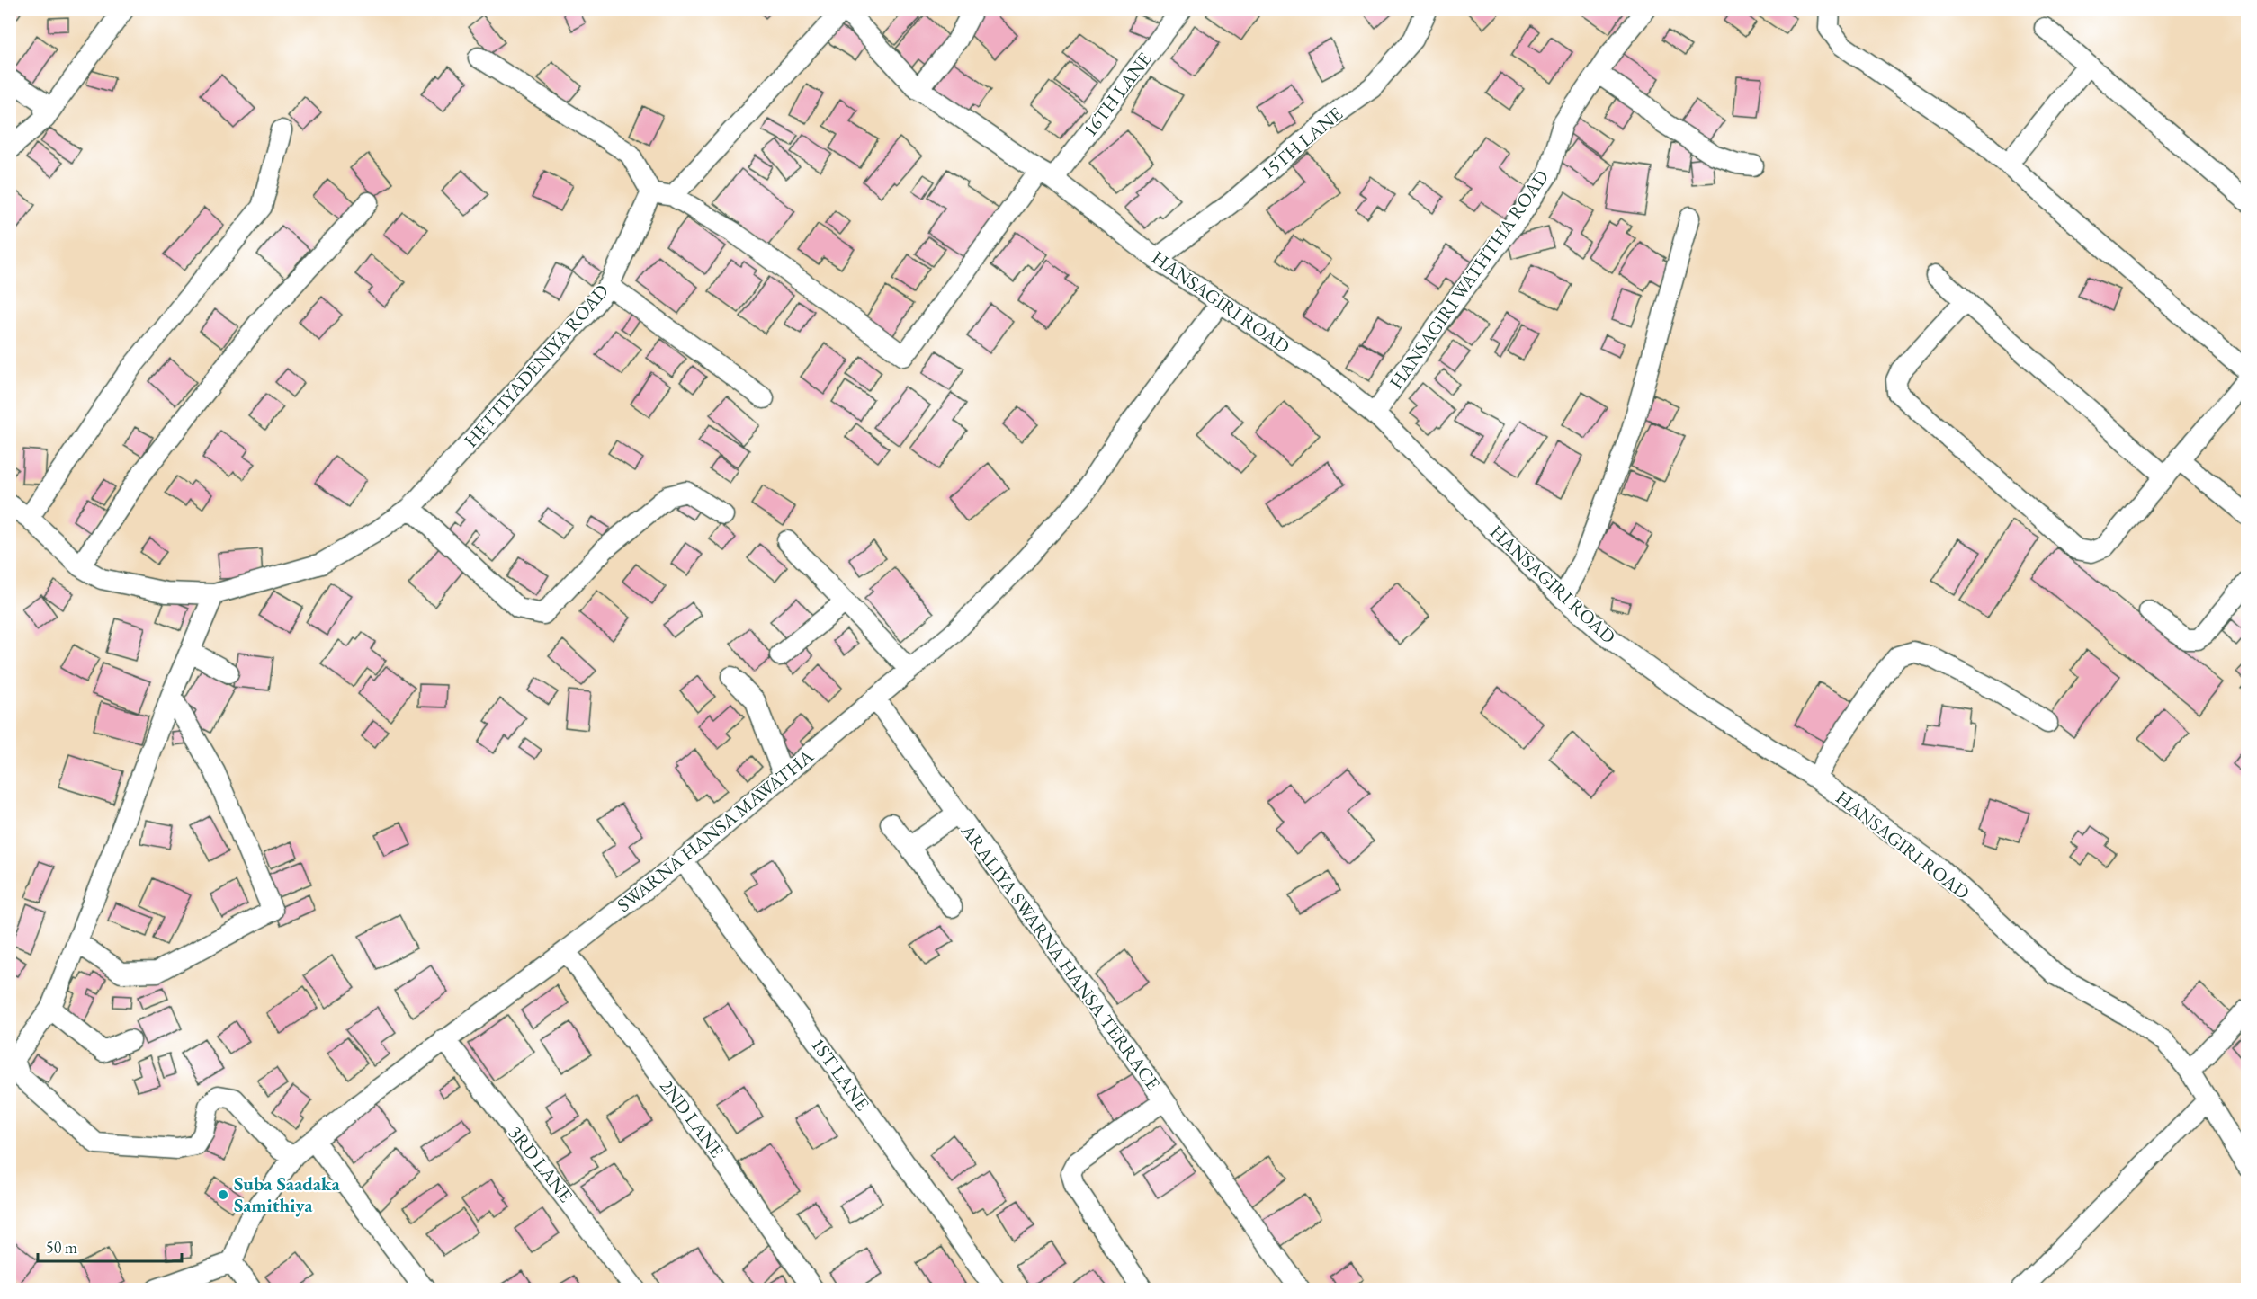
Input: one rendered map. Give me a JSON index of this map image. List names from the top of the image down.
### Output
{
  "streets": {
    "street": [
      "16TH LANE",
      "15TH LANE",
      "HANSAGIRI WATHTHA ROAD",
      "HANSAGIRI ROAD",
      "HETTIYADENIYA ROAD",
      "SWARNA HANSA MAWATHA",
      "ARALIYA SWARNA HANSA TERRACE",
      "1ST LANE",
      "2ND LANE",
      "3RD LANE"
    ]
  },
  "crossings": [
    ["16TH LANE", "HANSAGIRI ROAD"],
    ["15TH LANE", "HANSAGIRI ROAD"],
    ["HANSAGIRI WATHTHA ROAD", "HANSAGIRI ROAD"],
    ["HANSAGIRI ROAD", "SWARNA HANSA MAWATHA"],
    ["SWARNA HANSA MAWATHA", "ARALIYA SWARNA HANSA TERRACE"],
    ["SWARNA HANSA MAWATHA", "1ST LANE"],
    ["SWARNA HANSA MAWATHA", "2ND LANE"],
    ["SWARNA HANSA MAWATHA", "3RD LANE"]
  ],
  "places": ["Suba Saadaka Samithiya"],
  "scale_bar": "50 m"
}
